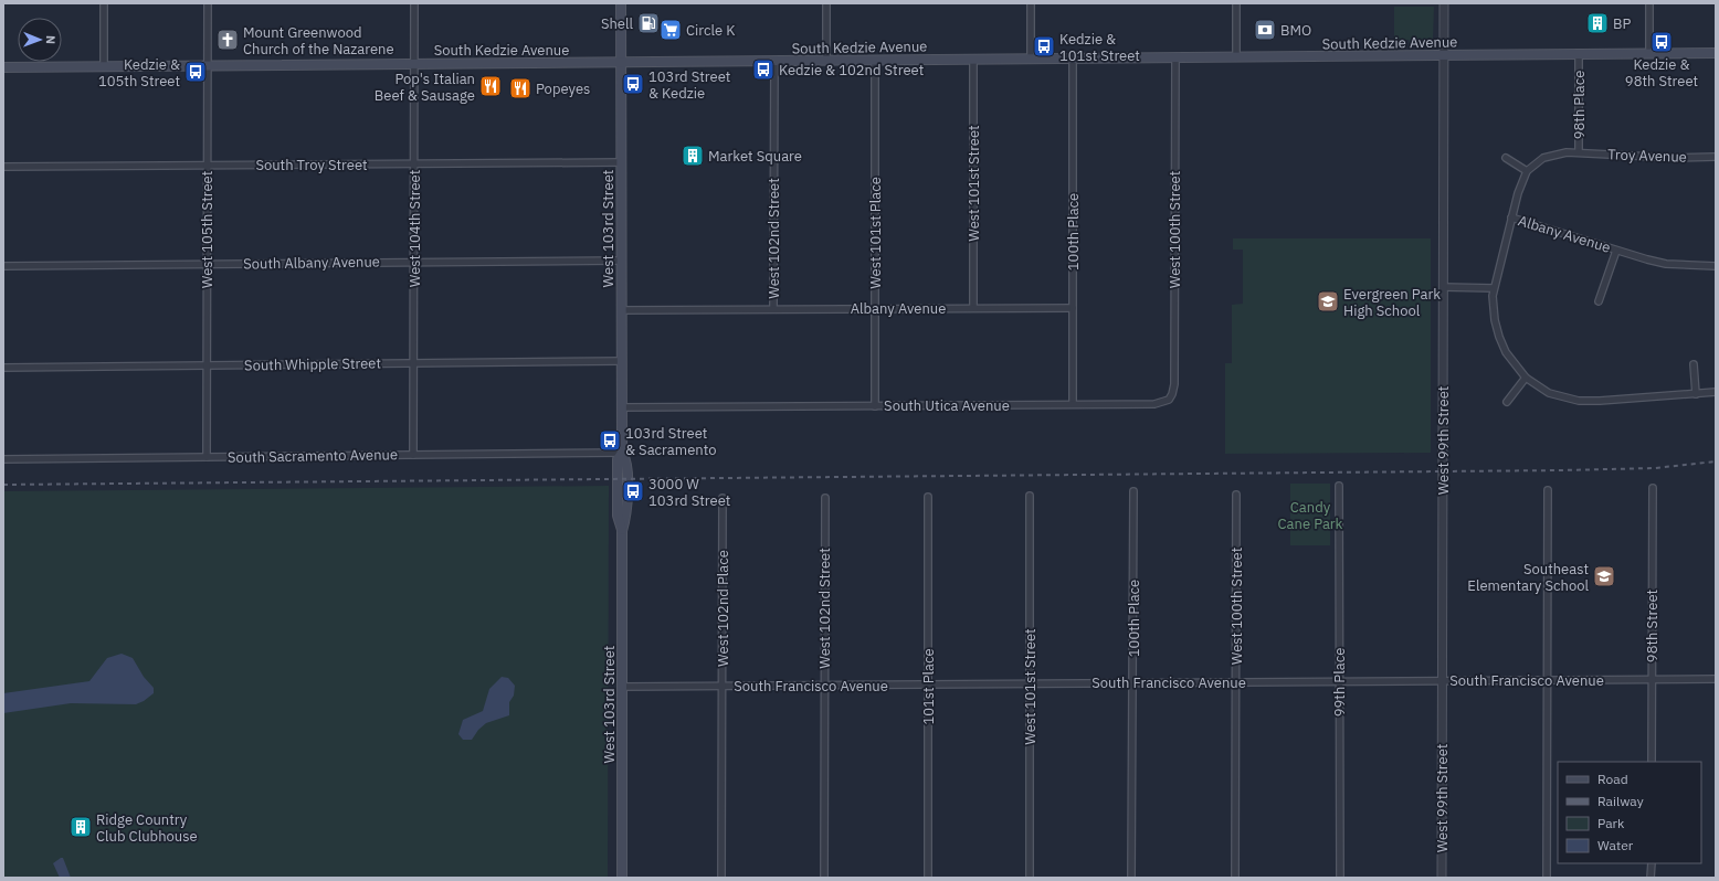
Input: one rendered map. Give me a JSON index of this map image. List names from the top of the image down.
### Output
{
  "streets": {
    "main road": ["South Kedzie Avenue", "West 103rd Street"],
    "street": [
      "98th Place",
      "Troy Avenue",
      "South Troy Street",
      "West 101st Street",
      "West 104th Street",
      "West 105th Street",
      "West 100th Street",
      "100th Place",
      "West 101st Place",
      "Albany Avenue",
      "West 102nd Street",
      "South Albany Avenue",
      "South Whipple Street",
      "South Utica Avenue",
      "West 99th Street",
      "South Sacramento Avenue",
      "West 102nd Place",
      "98th Street",
      "South Francisco Avenue",
      "99th Place",
      "101st Place"
    ]
  },
  "crossings": [
    ["South Kedzie Avenue", "98th Place"],
    ["South Kedzie Avenue", "West 101st Street"],
    ["South Kedzie Avenue", "West 104th Street"],
    ["South Kedzie Avenue", "West 103rd Street"],
    ["South Kedzie Avenue", "West 105th Street"],
    ["South Kedzie Avenue", "West 100th Street"],
    ["South Kedzie Avenue", "100th Place"],
    ["South Kedzie Avenue", "West 101st Place"],
    ["South Kedzie Avenue", "West 102nd Street"],
    ["South Kedzie Avenue", "West 99th Street"],
    ["98th Place", "Troy Avenue"],
    ["South Troy Street", "West 104th Street"],
    ["South Troy Street", "West 103rd Street"],
    ["South Troy Street", "West 105th Street"],
    ["West 101st Street", "Albany Avenue"],
    ["West 101st Street", "South Francisco Avenue"],
    ["West 104th Street", "South Albany Avenue"],
    ["West 104th Street", "South Whipple Street"],
    ["West 104th Street", "South Sacramento Avenue"],
    ["West 103rd Street", "Albany Avenue"],
    ["West 103rd Street", "South Albany Avenue"],
    ["West 103rd Street", "South Whipple Street"],
    ["West 103rd Street", "South Utica Avenue"],
    ["West 103rd Street", "South Sacramento Avenue"],
    ["West 103rd Street", "South Francisco Avenue"],
    ["West 105th Street", "South Albany Avenue"],
    ["West 105th Street", "South Whipple Street"],
    ["West 105th Street", "South Sacramento Avenue"],
    ["West 100th Street", "South Utica Avenue"],
    ["West 100th Street", "South Francisco Avenue"],
    ["100th Place", "Albany Avenue"],
    ["100th Place", "South Utica Avenue"],
    ["100th Place", "South Francisco Avenue"],
    ["West 101st Place", "Albany Avenue"],
    ["West 101st Place", "South Utica Avenue"],
    ["Albany Avenue", "West 102nd Street"],
    ["West 102nd Street", "South Francisco Avenue"],
    ["West 99th Street", "South Francisco Avenue"],
    ["West 102nd Place", "South Francisco Avenue"],
    ["98th Street", "South Francisco Avenue"],
    ["South Francisco Avenue", "99th Place"],
    ["South Francisco Avenue", "101st Place"]
  ],
  "parks": ["Candy Cane Park"],
  "places": {
    "fuel station": ["Shell"],
    "building": ["BP", "Market Square", "Ridge Country Club Clubhouse"],
    "supermarket": ["Circle K"],
    "bank": ["BMO"],
    "church": ["Mount Greenwood Church of the Nazarene"],
    "bus stop": [
      "Kedzie & 98th Street",
      "Kedzie & 101st Street",
      "Kedzie & 102nd Street",
      "Kedzie & 105th Street",
      "103rd Street & Kedzie",
      "103rd Street & Sacramento",
      "3000 W 103rd Street"
    ],
    "restaurant": ["Pop's Italian Beef & Sausage", "Popeyes"],
    "school or university": ["Evergreen Park High School", "Southeast Elementary School"]
  },
  "legend": [
    "Road",
    "Railway",
    "Park",
    "Water"
  ],
  "north": "right"
}
